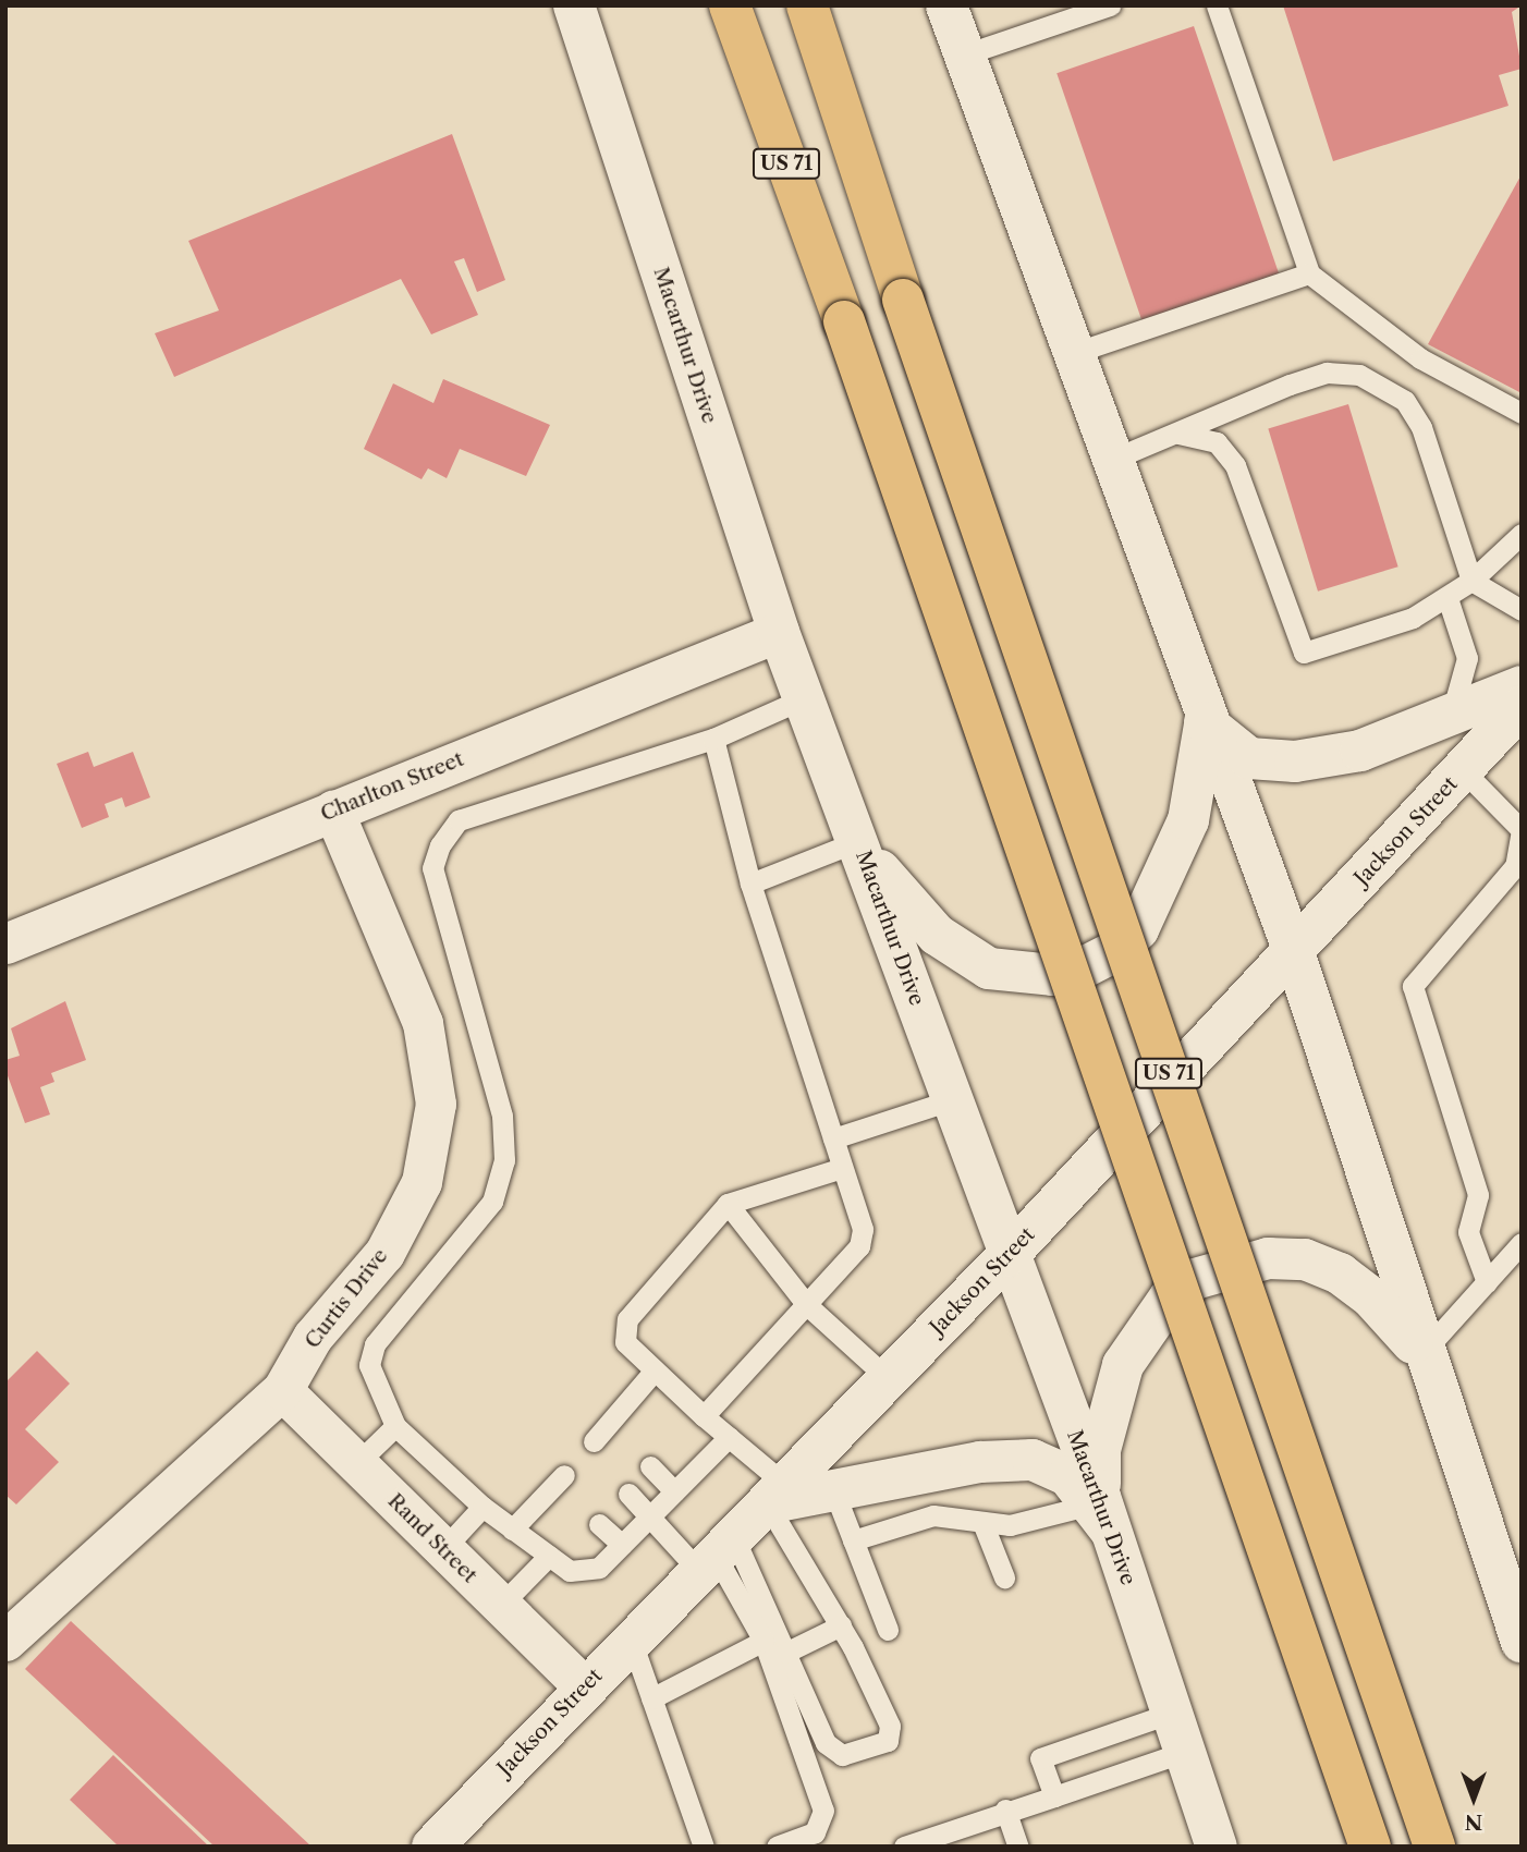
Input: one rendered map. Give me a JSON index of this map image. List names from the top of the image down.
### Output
{
  "streets": {
    "highway": ["US 71"],
    "street": [
      "Macarthur Drive",
      "Charlton Street",
      "Jackson Street",
      "Curtis Drive",
      "Rand Street"
    ]
  },
  "crossings": [
    ["Macarthur Drive", "Charlton Street"],
    ["Macarthur Drive", "Jackson Street"],
    ["Charlton Street", "Curtis Drive"],
    ["Jackson Street", "Rand Street"],
    ["Curtis Drive", "Rand Street"]
  ],
  "north": "bottom"
}
